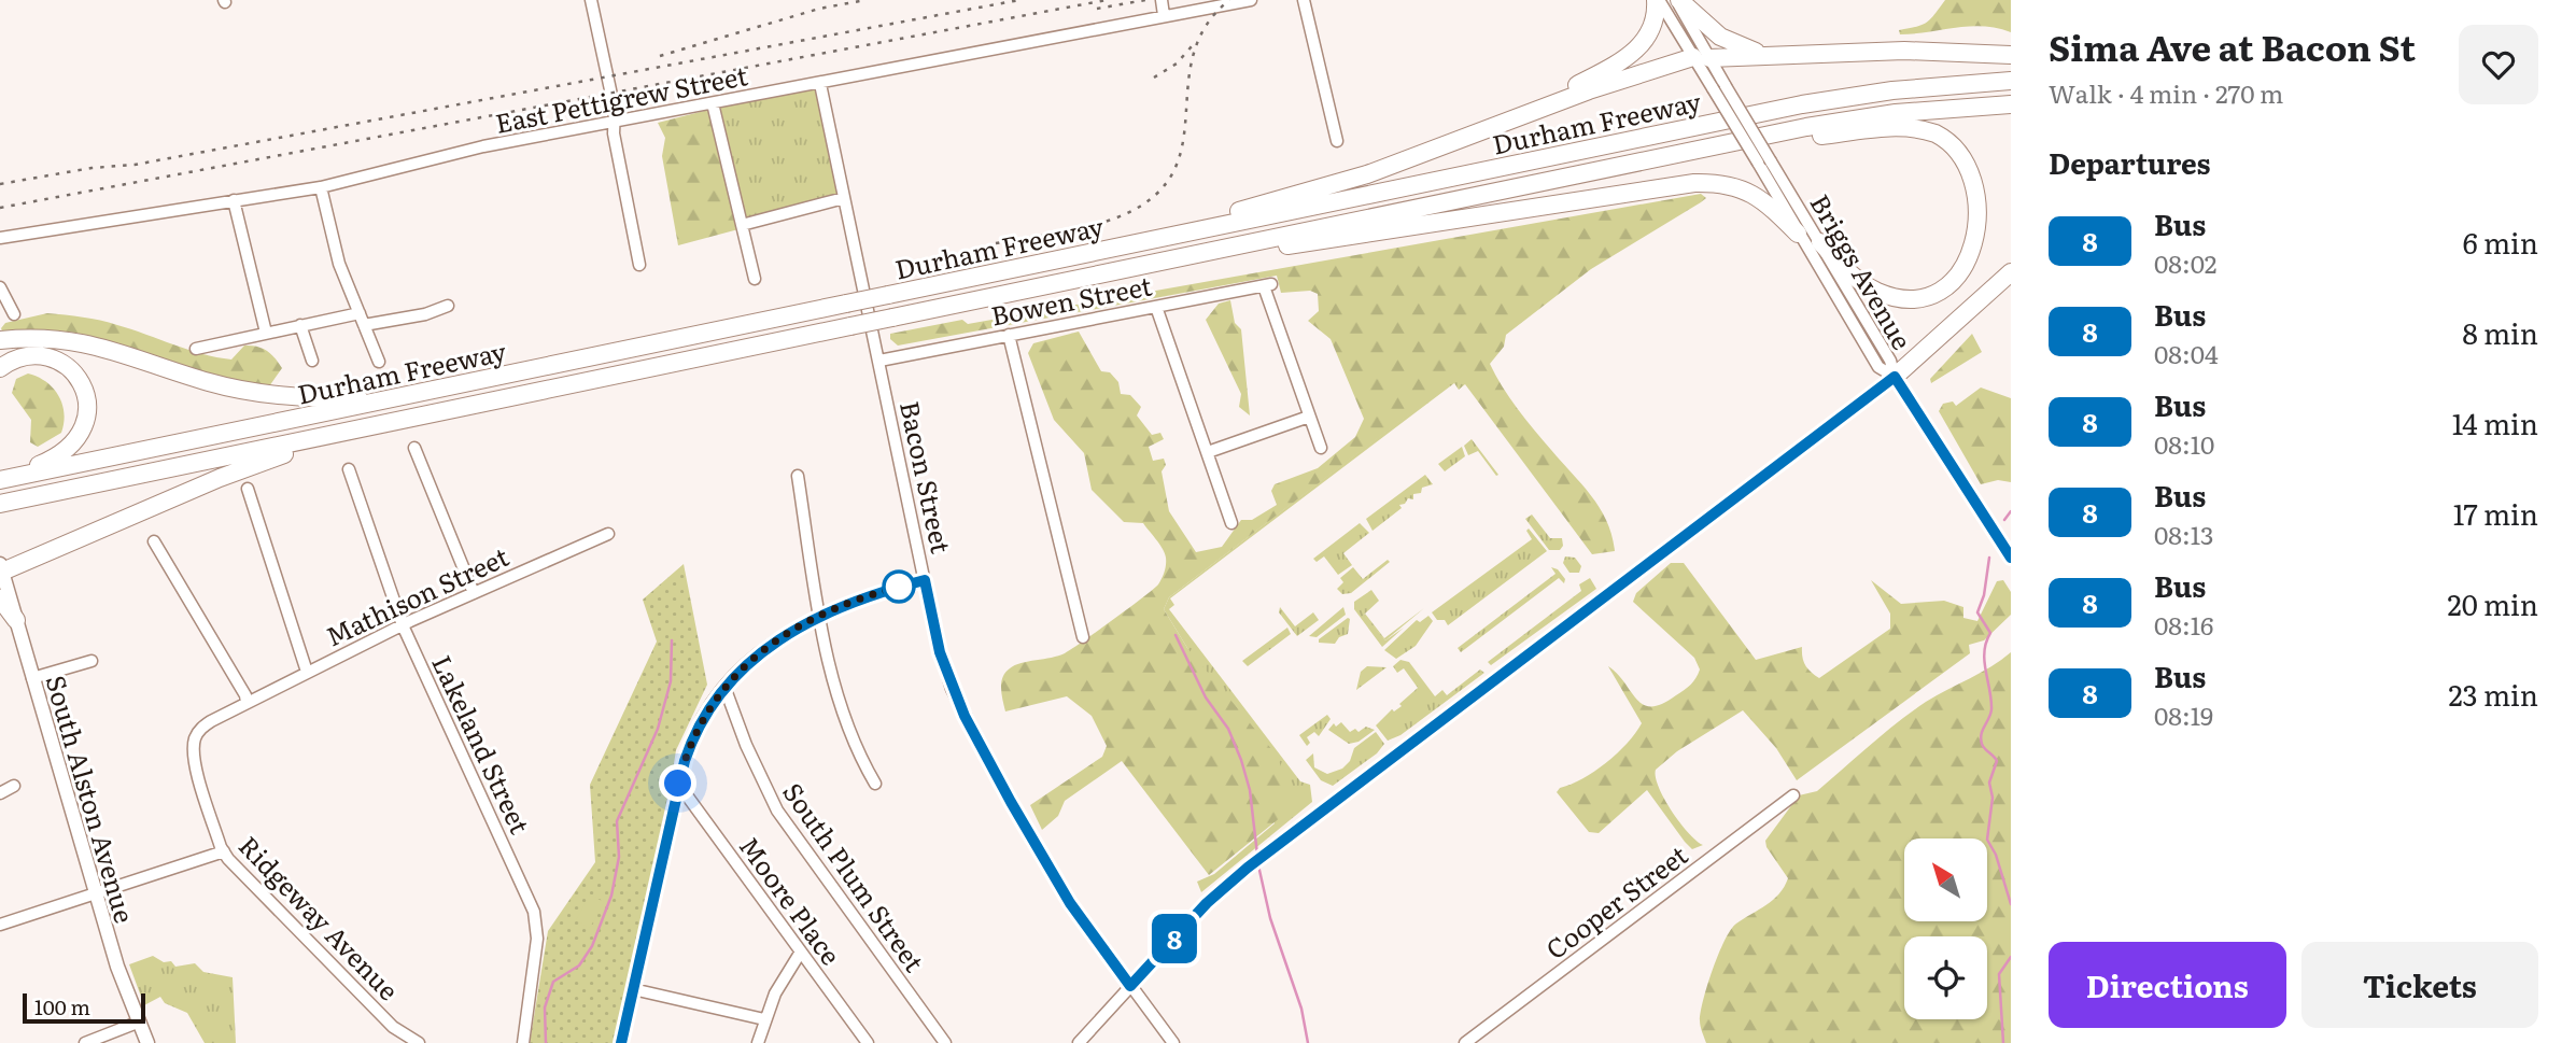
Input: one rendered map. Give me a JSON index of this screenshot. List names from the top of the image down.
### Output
{
  "streets": {
    "highway": ["Durham Freeway"],
    "main road": ["South Alston Avenue"],
    "street": [
      "East Pettigrew Street",
      "Briggs Avenue",
      "Bowen Street",
      "Bacon Street",
      "Mathison Street",
      "Lakeland Street",
      "South Plum Street",
      "Moore Place",
      "Cooper Street",
      "Ridgeway Avenue"
    ]
  },
  "crossings": [
    ["East Pettigrew Street", "Bacon Street"],
    ["Bowen Street", "Bacon Street"],
    ["Mathison Street", "Lakeland Street"],
    ["Mathison Street", "Ridgeway Avenue"]
  ],
  "lines": ["bus line 8"],
  "scale_bar": "100 m",
  "north": "top left",
  "page": {
    "on_map": "8",
    "heading": [
      ["Sima Ave at Bacon St", "Walk · 4 min · 270 m"],
      "Departures"
    ],
    "list": [
      {
        "mark": "8",
        "name": "Bus",
        "note": "08:02",
        "value": "6 min"
      },
      {
        "mark": "8",
        "name": "Bus",
        "note": "08:04",
        "value": "8 min"
      },
      {
        "mark": "8",
        "name": "Bus",
        "note": "08:10",
        "value": "14 min"
      },
      {
        "mark": "8",
        "name": "Bus",
        "note": "08:13",
        "value": "17 min"
      },
      {
        "mark": "8",
        "name": "Bus",
        "note": "08:16",
        "value": "20 min"
      },
      {
        "mark": "8",
        "name": "Bus",
        "note": "08:19",
        "value": "23 min"
      }
    ],
    "buttons": ["Directions", "Tickets"],
    "scale": "100 m"
  }
}
